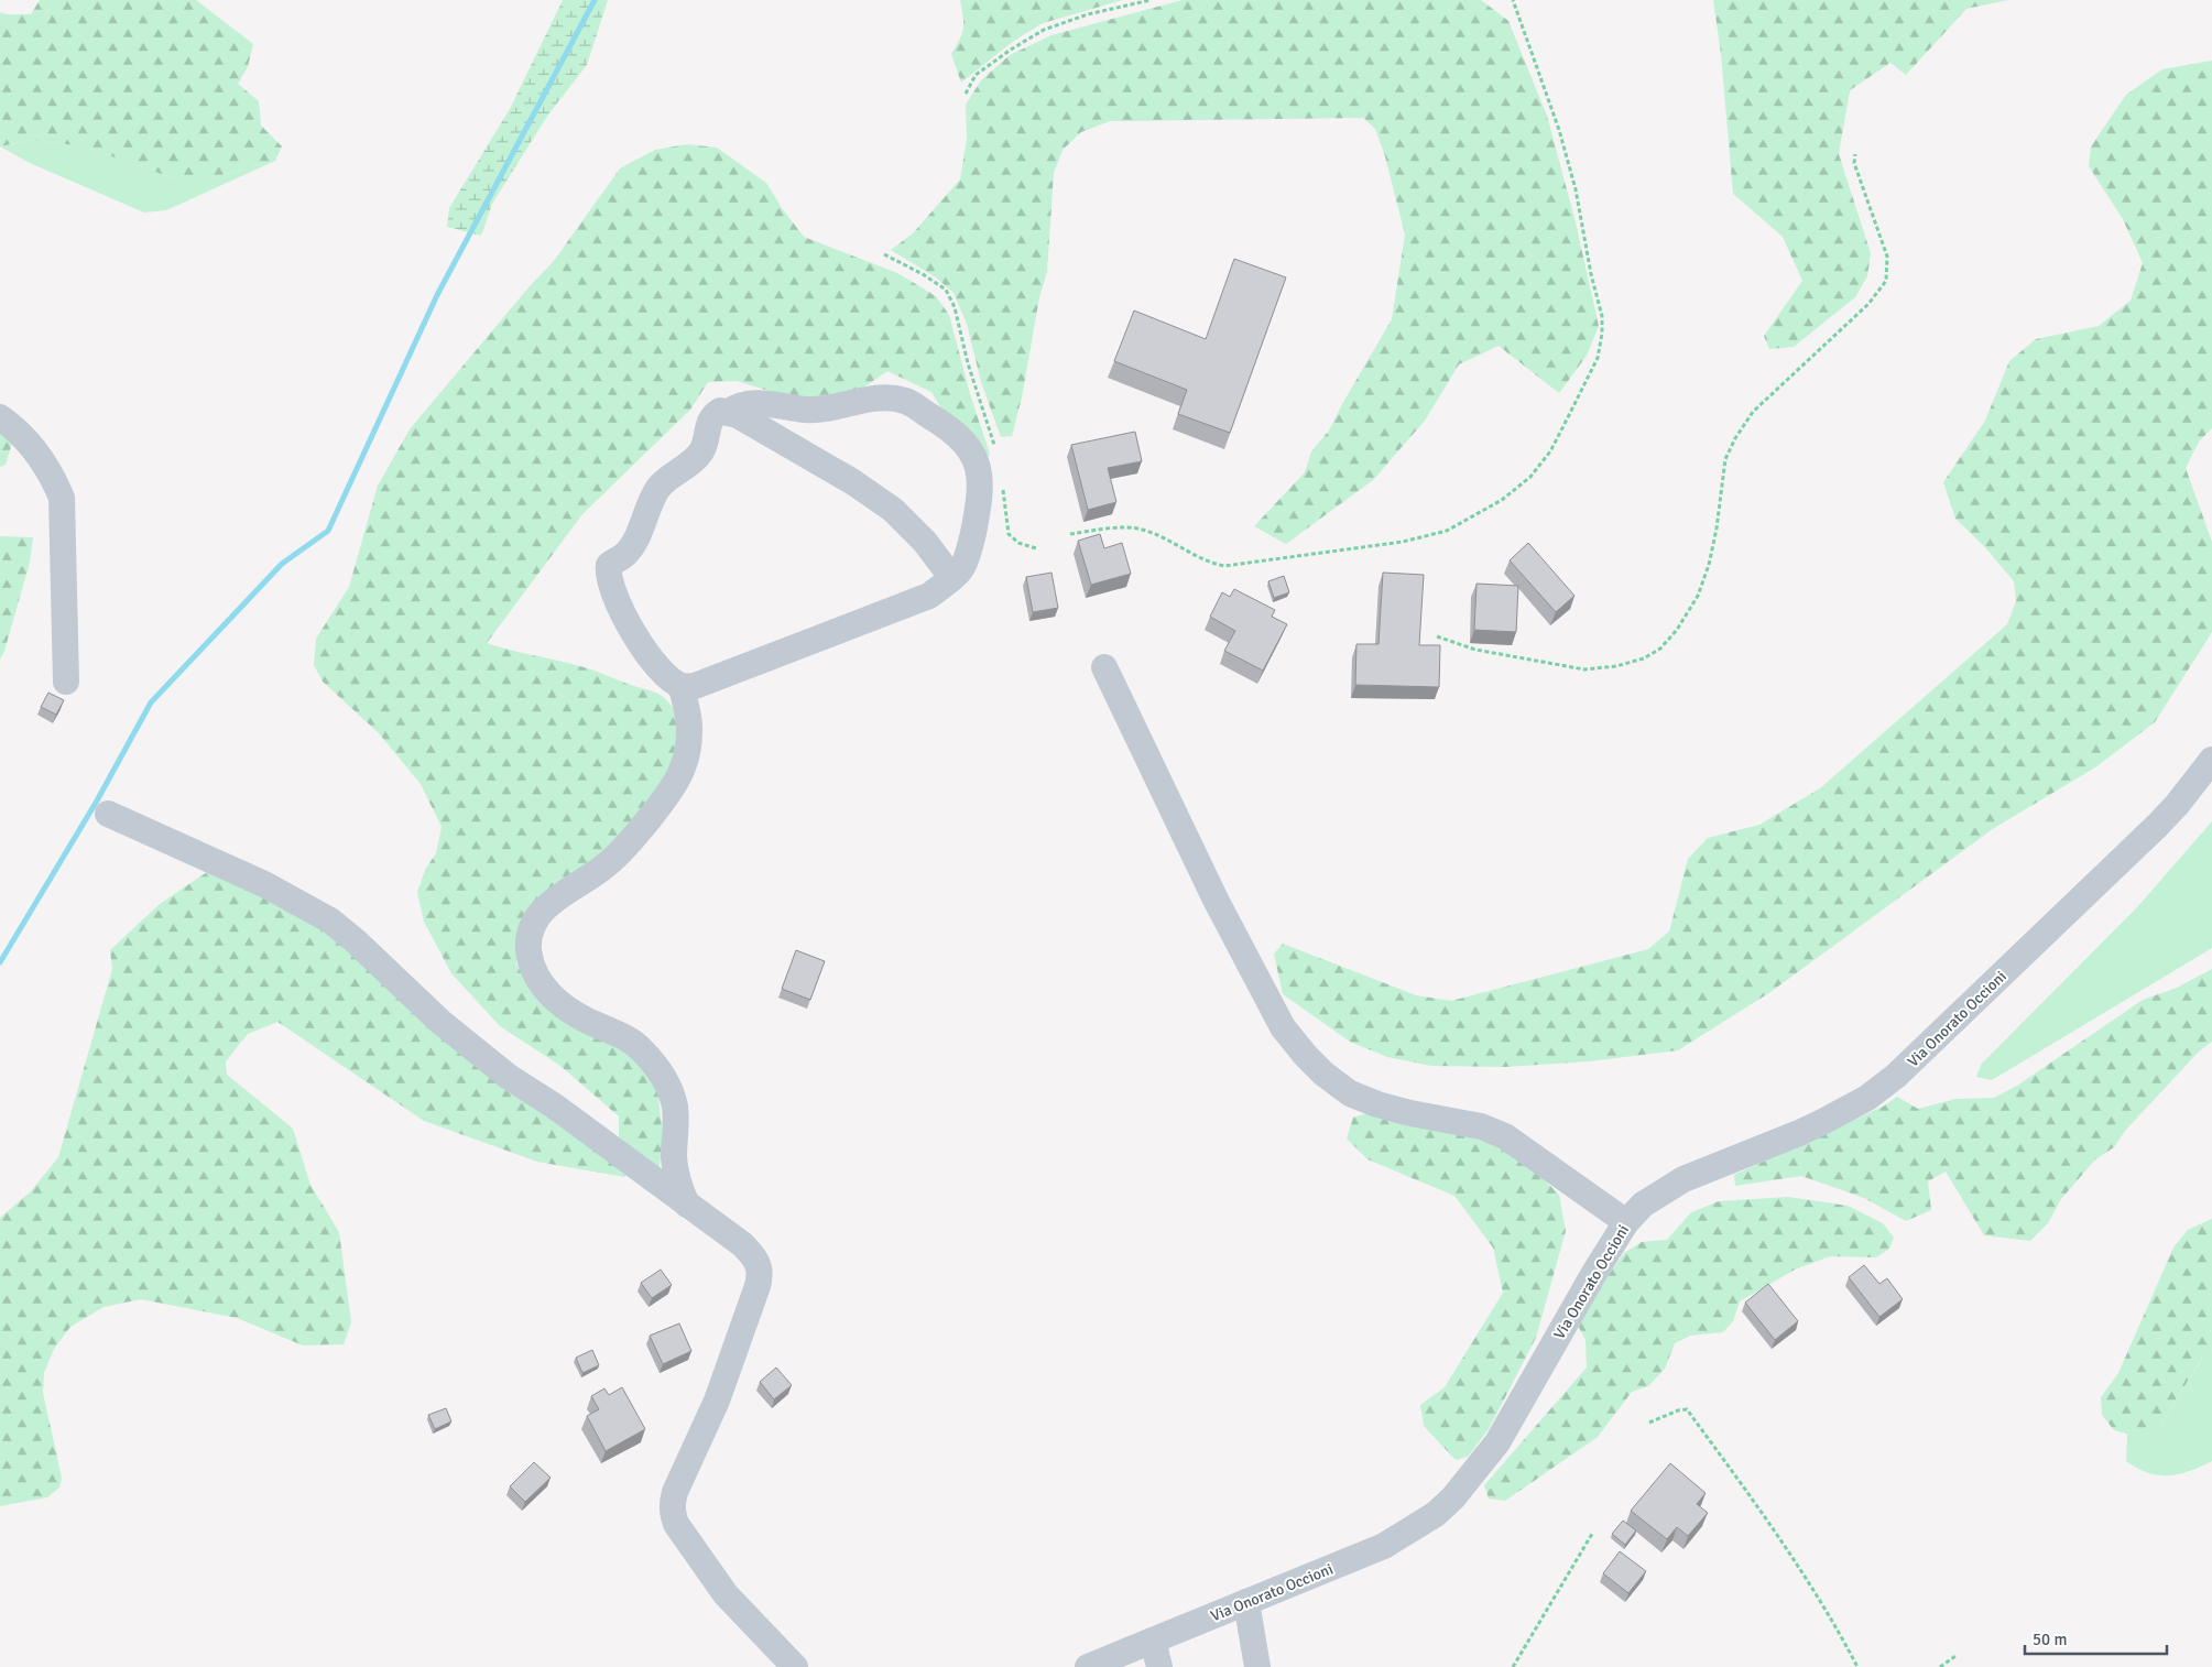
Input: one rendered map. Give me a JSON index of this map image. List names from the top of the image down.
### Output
{
  "streets": {
    "street": ["Via Onorato Occioni"]
  },
  "scale_bar": "50 m"
}
